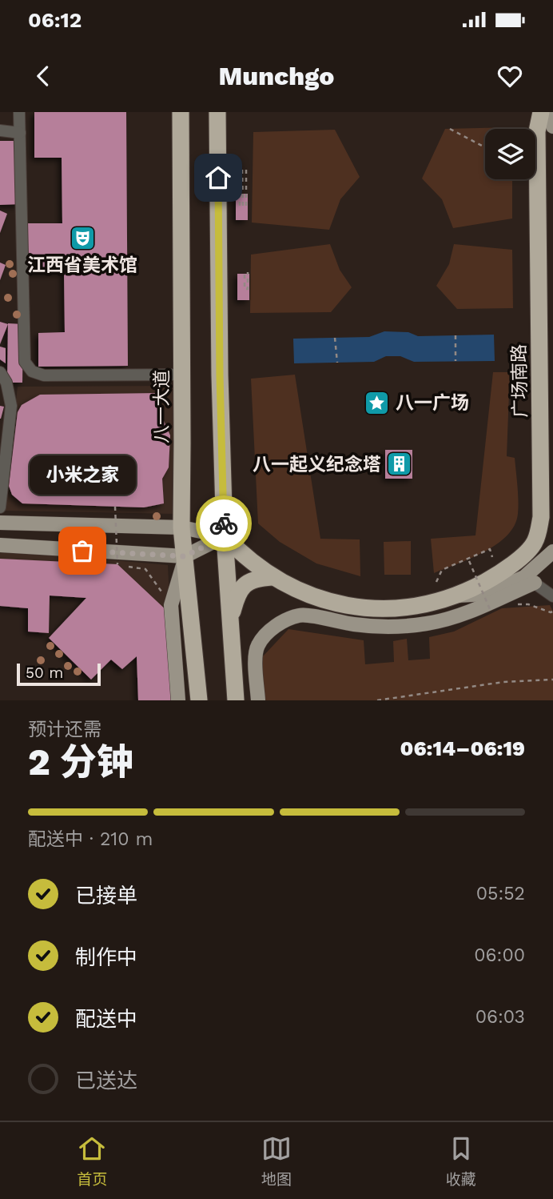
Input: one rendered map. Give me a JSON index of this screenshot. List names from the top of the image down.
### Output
{
  "streets": {
    "highway": ["广场南路", "八一大道"]
  },
  "places": {
    "theatre": ["江西省美术馆"],
    "place": ["八一广场"],
    "building": ["八一起义纪念塔"],
    "other": ["小米之家"]
  },
  "scale_bar": "50 m",
  "page": {
    "status": "06:12",
    "header": "Munchgo",
    "bubble": "小米之家",
    "scale": "50 m",
    "heading": ["2 分钟", "预计还需", "06:14–06:19"],
    "bar": "配送中 · 210 m",
    "list": [
      ["已接单", "05:52"],
      ["制作中", "06:00"],
      ["配送中", "06:03"],
      "已送达"
    ],
    "tabs": ["首页", "地图", "收藏"]
  }
}
